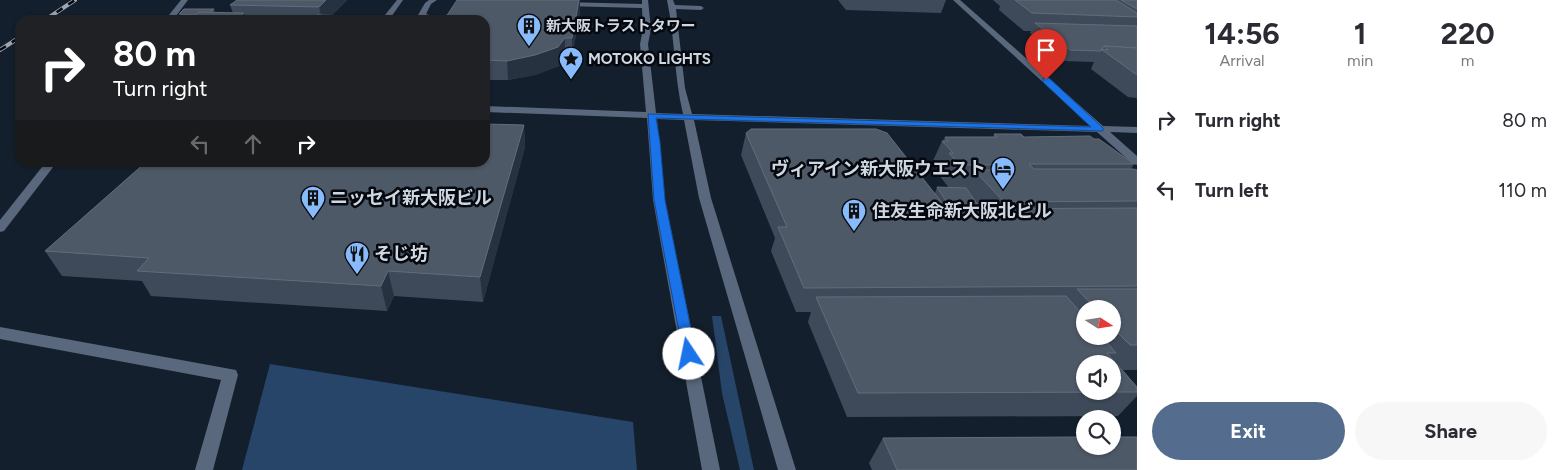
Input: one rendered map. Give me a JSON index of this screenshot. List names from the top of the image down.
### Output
{
  "places": {
    "building": ["新大阪トラストタワー", "ニッセイ新大阪ビル", "住友生命新大阪北ビル"],
    "place": ["MOTOKO LIGHTS"],
    "hotel": ["ヴィアイン新大阪ウエスト"],
    "restaurant": ["そじ坊"]
  },
  "north": "right",
  "page": {
    "eta": [
      "14:56",
      "Arrival",
      "1",
      "min",
      "220",
      "m"
    ],
    "turn": ["80 m", "Turn right"],
    "list": [
      {
        "name": "Turn right",
        "value": "80 m"
      },
      {
        "name": "Turn left",
        "value": "110 m"
      }
    ],
    "buttons": ["Exit", "Share"]
  }
}
